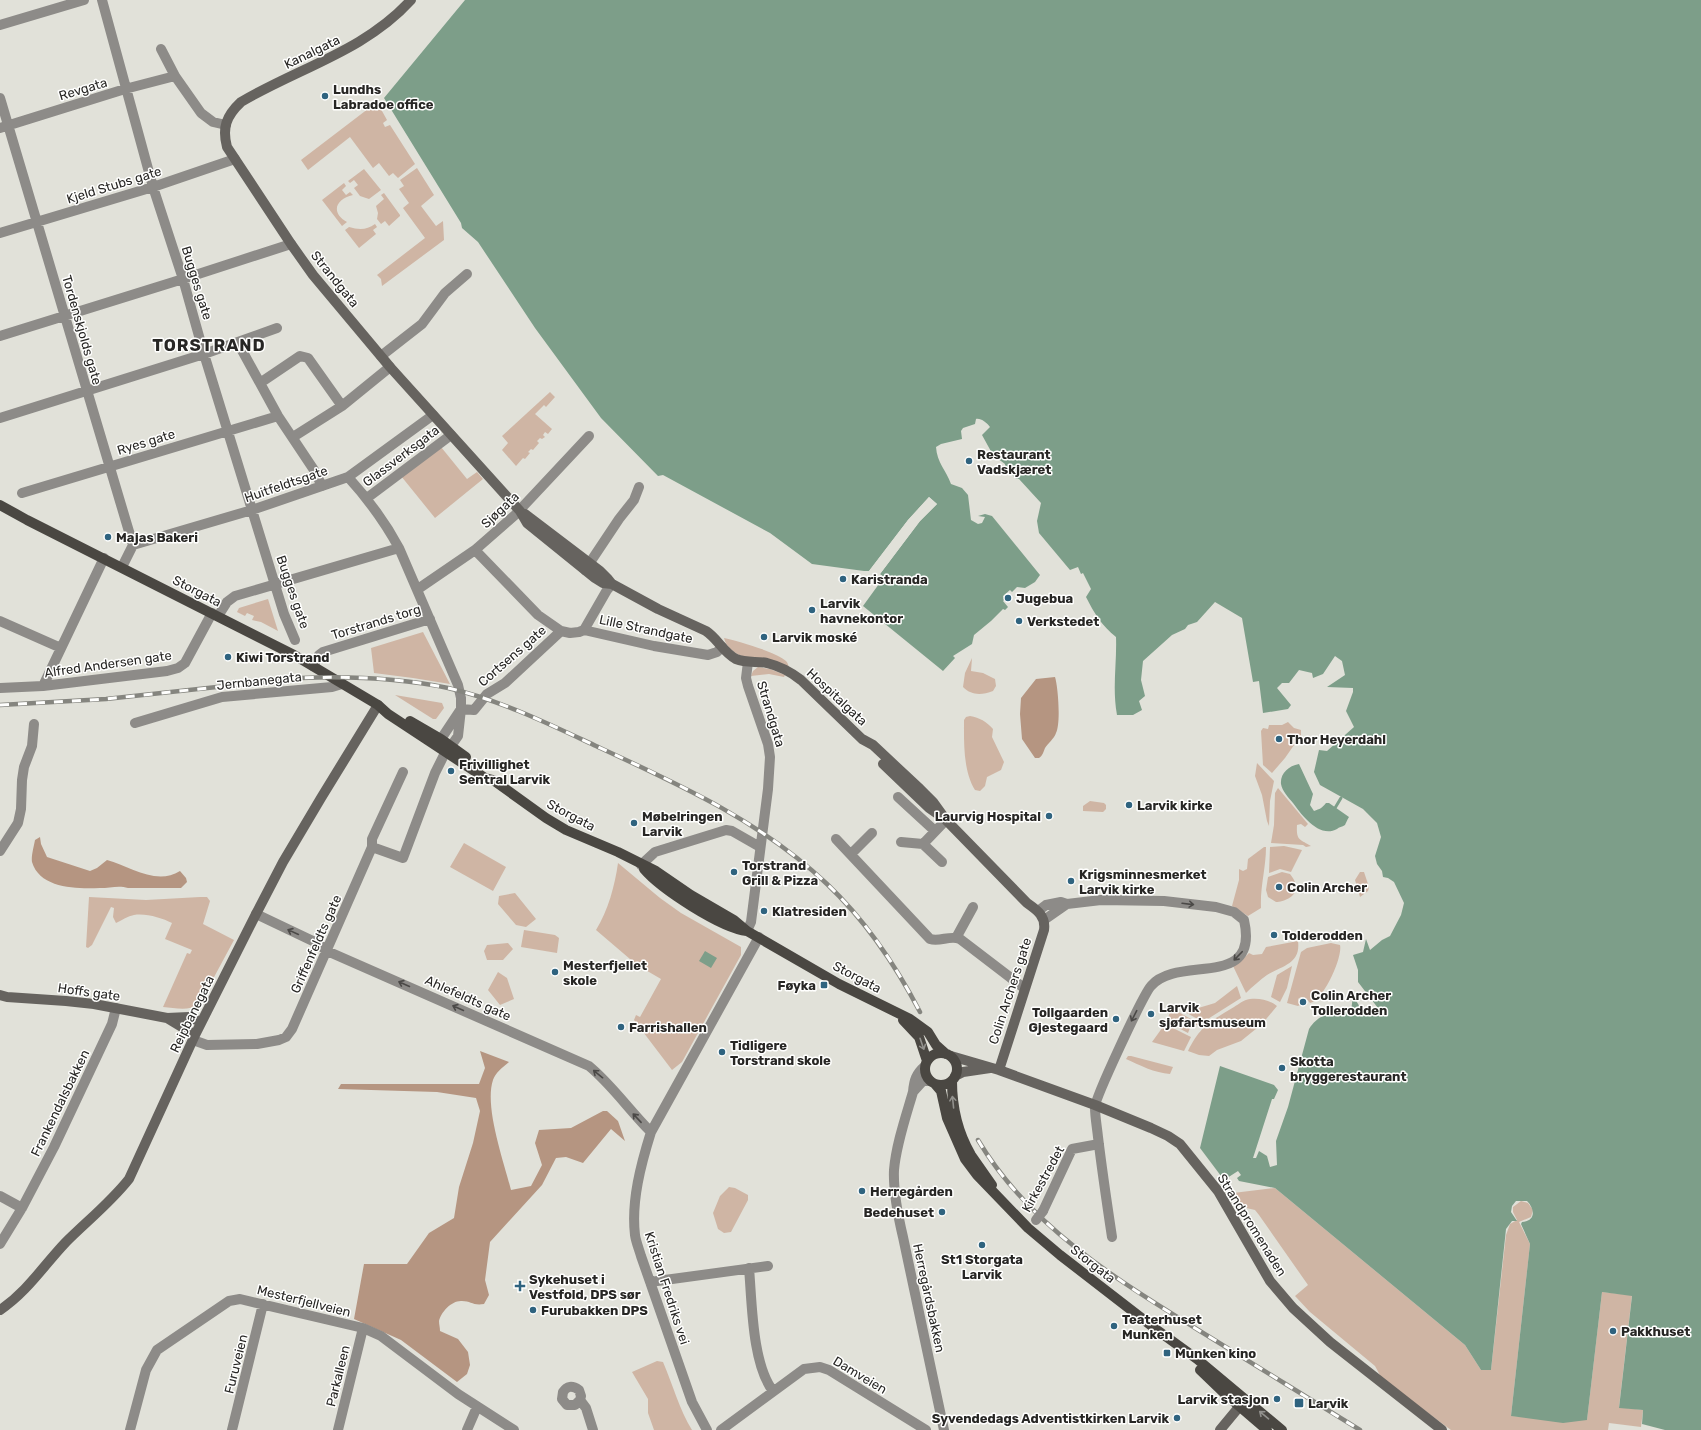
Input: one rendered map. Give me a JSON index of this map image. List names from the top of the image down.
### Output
{
  "streets": {
    "main road": [
      "Kanalgata",
      "Strandgata",
      "Storgata",
      "Hospitalgata",
      "Colin Archers gate",
      "Hoffs gate",
      "Reipbanegata",
      "Strandpromenaden"
    ],
    "street": [
      "Revgata",
      "Kjeld Stubs gate",
      "Bugges gate",
      "Tordenskjolds gate",
      "Ryes gate",
      "Glassverksgata",
      "Huitfeldtsgate",
      "Sjøgata",
      "Torstrands torg",
      "Lille Strandgate",
      "Cortsens gate",
      "Alfred Andersen gate",
      "Jernbanegata",
      "Griffenfeldts gate",
      "Ahlefeldts gate",
      "Frankendalsbakken",
      "Kirkestredet",
      "Kristian Fredriks vei",
      "Herregårdsbakken",
      "Mesterfjellveien",
      "Furuveien",
      "Damveien",
      "Parkalleen"
    ]
  },
  "crossings": [
    ["Kanalgata", "Strandgata"],
    ["Revgata", "Bugges gate"],
    ["Revgata", "Tordenskjolds gate"],
    ["Kjeld Stubs gate", "Strandgata"],
    ["Kjeld Stubs gate", "Bugges gate"],
    ["Kjeld Stubs gate", "Tordenskjolds gate"],
    ["Strandgata", "Glassverksgata"],
    ["Strandgata", "Huitfeldtsgate"],
    ["Strandgata", "Sjøgata"],
    ["Strandgata", "Storgata"],
    ["Strandgata", "Lille Strandgate"],
    ["Strandgata", "Hospitalgata"],
    ["Bugges gate", "Ryes gate"],
    ["Bugges gate", "Huitfeldtsgate"],
    ["Bugges gate", "Alfred Andersen gate"],
    ["Tordenskjolds gate", "Ryes gate"],
    ["Tordenskjolds gate", "Huitfeldtsgate"],
    ["Storgata", "Torstrands torg"],
    ["Storgata", "Alfred Andersen gate"],
    ["Storgata", "Jernbanegata"],
    ["Storgata", "Reipbanegata"],
    ["Storgata", "Strandpromenaden"],
    ["Storgata", "Kristian Fredriks vei"],
    ["Storgata", "Herregårdsbakken"],
    ["Torstrands torg", "Cortsens gate"],
    ["Torstrands torg", "Griffenfeldts gate"],
    ["Lille Strandgate", "Cortsens gate"],
    ["Hospitalgata", "Colin Archers gate"],
    ["Griffenfeldts gate", "Hoffs gate"],
    ["Griffenfeldts gate", "Ahlefeldts gate"],
    ["Griffenfeldts gate", "Reipbanegata"],
    ["Colin Archers gate", "Strandpromenaden"],
    ["Hoffs gate", "Reipbanegata"],
    ["Hoffs gate", "Frankendalsbakken"],
    ["Ahlefeldts gate", "Reipbanegata"],
    ["Ahlefeldts gate", "Kristian Fredriks vei"],
    ["Strandpromenaden", "Herregårdsbakken"],
    ["Mesterfjellveien", "Furuveien"],
    ["Mesterfjellveien", "Parkalleen"]
  ],
  "one_way": ["Ahlefeldts gate"],
  "districts": ["TORSTRAND"],
  "places": {
    "other": [
      "Lundhs Labradoe office",
      "Restaurant Vadskjæret",
      "Majas Bakeri",
      "Karistranda",
      "Jugebua",
      "Larvik havnekontor",
      "Verkstedet",
      "Larvik moské",
      "Kiwi Torstrand",
      "Thor Heyerdahl",
      "Frivillighet Sentral Larvik",
      "Larvik kirke",
      "Laurvig Hospital",
      "Møbelringen Larvik",
      "Torstrand Grill & Pizza",
      "Krigsminnesmerket Larvik kirke",
      "Colin Archer",
      "Klatresiden",
      "Tolderodden",
      "Mesterfjellet skole",
      "Colin Archer Tollerodden",
      "Larvik sjøfartsmuseum",
      "Tollgaarden Gjestegaard",
      "Farrishallen",
      "Tidligere Torstrand skole",
      "Skotta bryggerestaurant",
      "Herregården",
      "Bedehuset",
      "St1 Storgata Larvik",
      "Furubakken DPS",
      "Teaterhuset Munken",
      "Pakkhuset",
      "Larvik stasjon",
      "Syvendedags Adventistkirken Larvik"
    ],
    "transit": ["Føyka", "Munken kino", "Larvik"],
    "health": ["Sykehuset i Vestfold, DPS sør"]
  }
}
